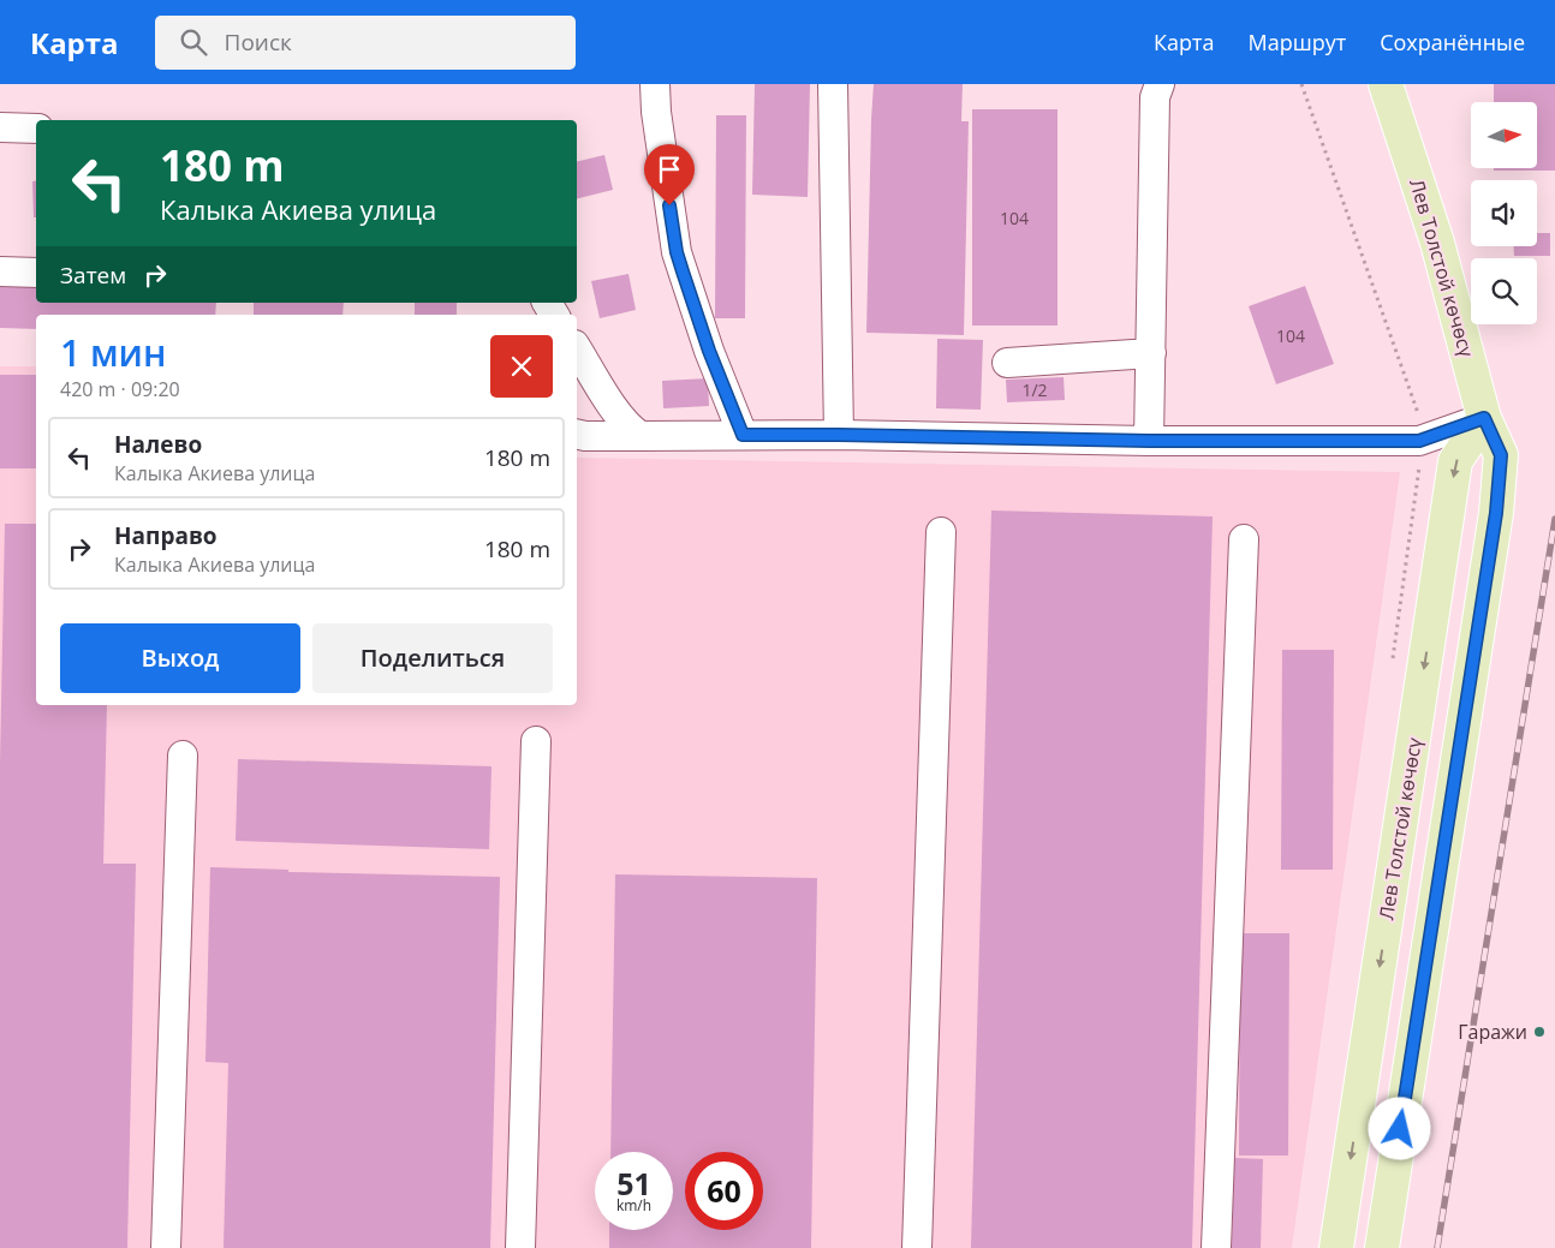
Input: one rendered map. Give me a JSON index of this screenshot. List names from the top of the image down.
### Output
{
  "streets": {
    "main road": ["Лев Толстой көчөсү"]
  },
  "places": ["Гаражи"],
  "house_numbers": ["104", "104", "1/2"],
  "north": "right",
  "page": {
    "header": "Карта",
    "search": "Поиск",
    "nav": ["Карта", "Маршрут", "Сохранённые"],
    "turn": ["180 m", "Калыка Акиева улица"],
    "then": "Затем",
    "heading": ["1 мин", "420 m · 09:20"],
    "list": [
      {
        "name": "Налево",
        "note": "Калыка Акиева улица",
        "value": "180 m"
      },
      {
        "name": "Направо",
        "note": "Калыка Акиева улица",
        "value": "180 m"
      }
    ],
    "buttons": ["Выход", "Поделиться"],
    "speed": "51 km/h",
    "limit": "60"
  }
}
